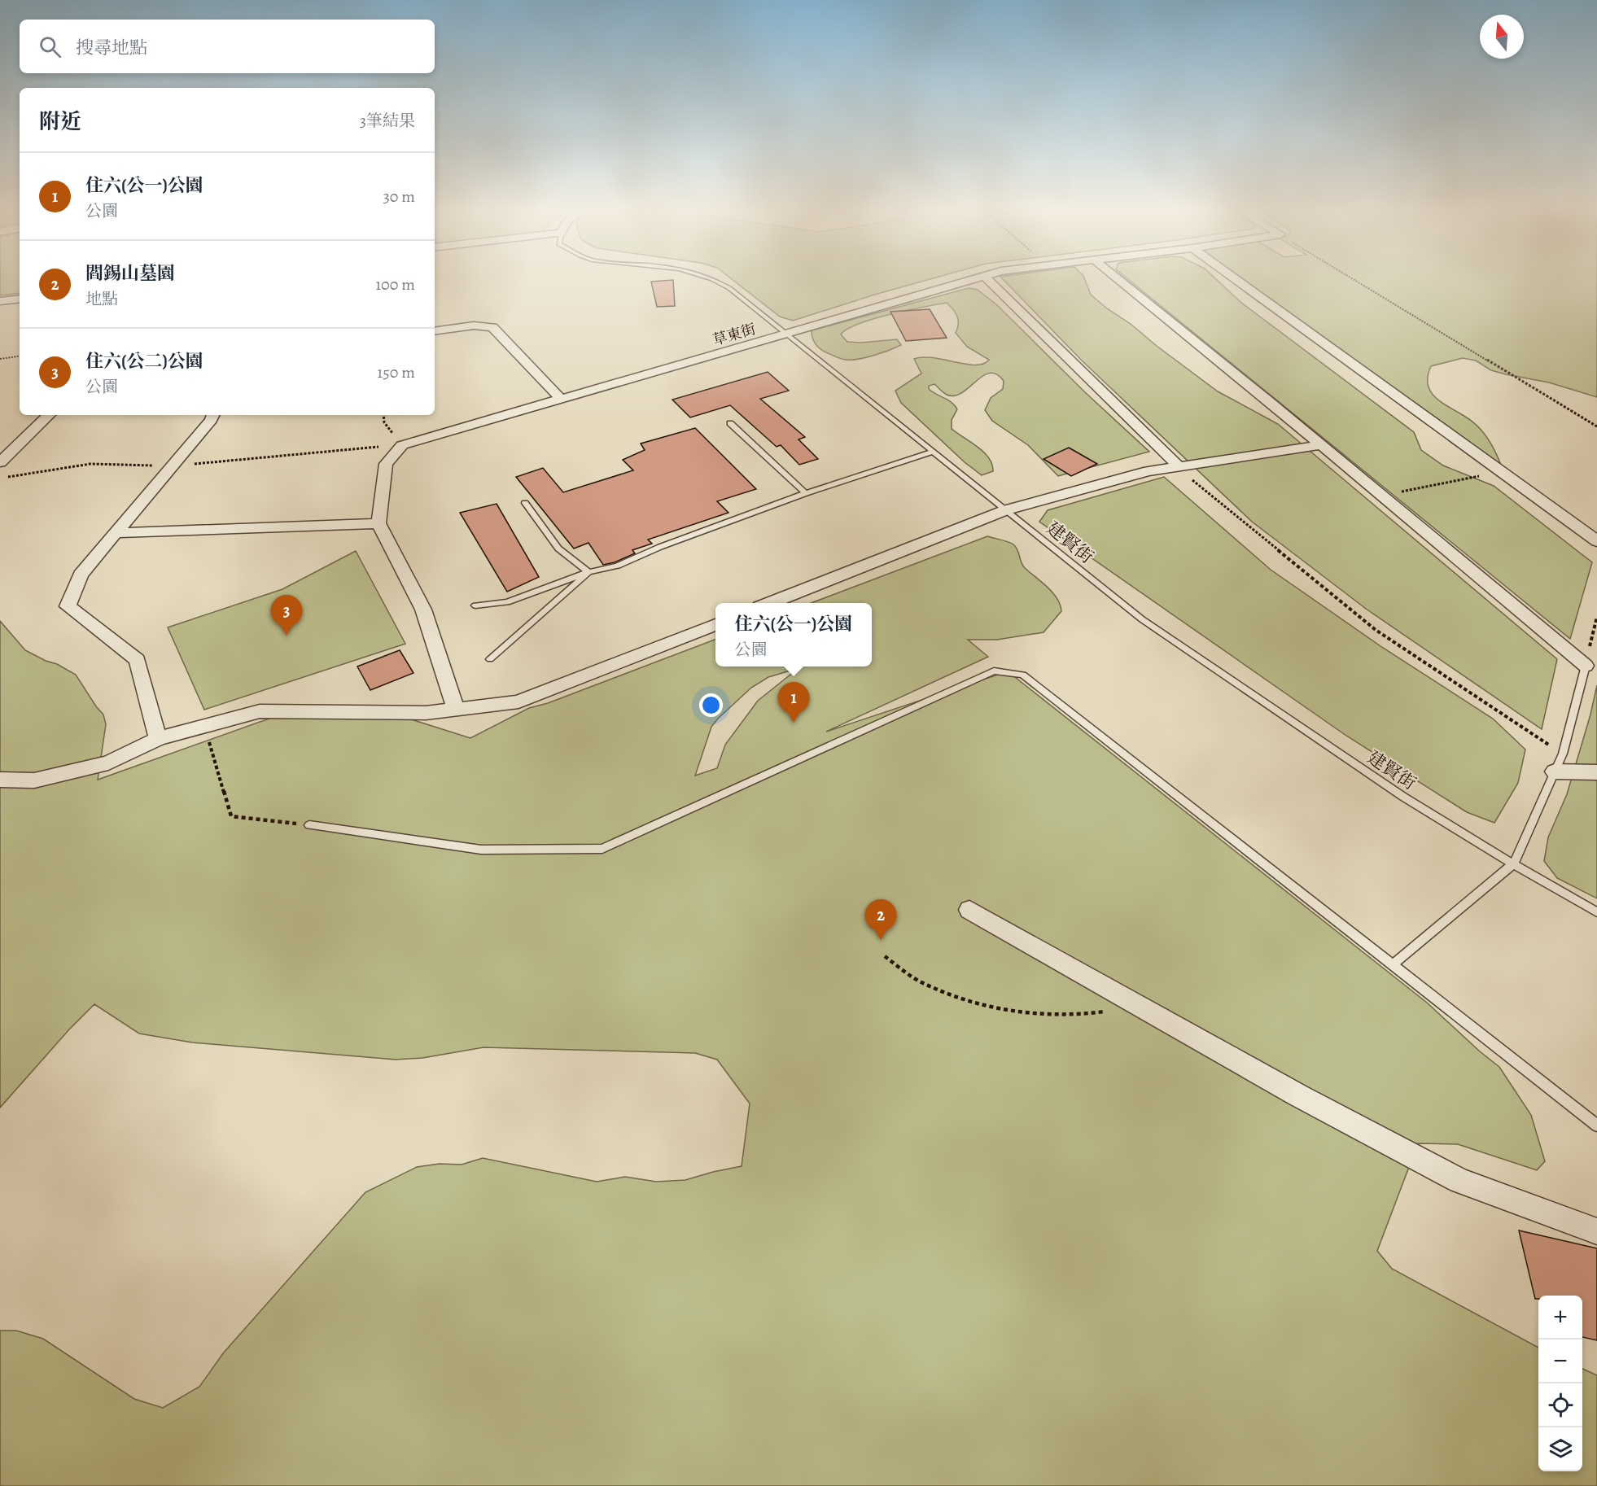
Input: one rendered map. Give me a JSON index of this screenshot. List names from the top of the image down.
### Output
{
  "streets": {
    "street": ["草東街"],
    "lane": ["建賢街"]
  },
  "crossings": [
    ["草東街", "建賢街"]
  ],
  "north": "top",
  "page": {
    "search": "搜尋地點",
    "heading": ["附近", "3筆結果"],
    "list": [
      {
        "mark": "1",
        "name": "住六(公一)公園",
        "note": "公園",
        "value": "30 m"
      },
      {
        "mark": "2",
        "name": "閻錫山墓園",
        "note": "地點",
        "value": "100 m"
      },
      {
        "mark": "3",
        "name": "住六(公二)公園",
        "note": "公園",
        "value": "150 m"
      }
    ],
    "pins": ["3", "1", "2"],
    "popup": ["住六(公一)公園", "公園"],
    "map_buttons": ["+", "−"]
  }
}
